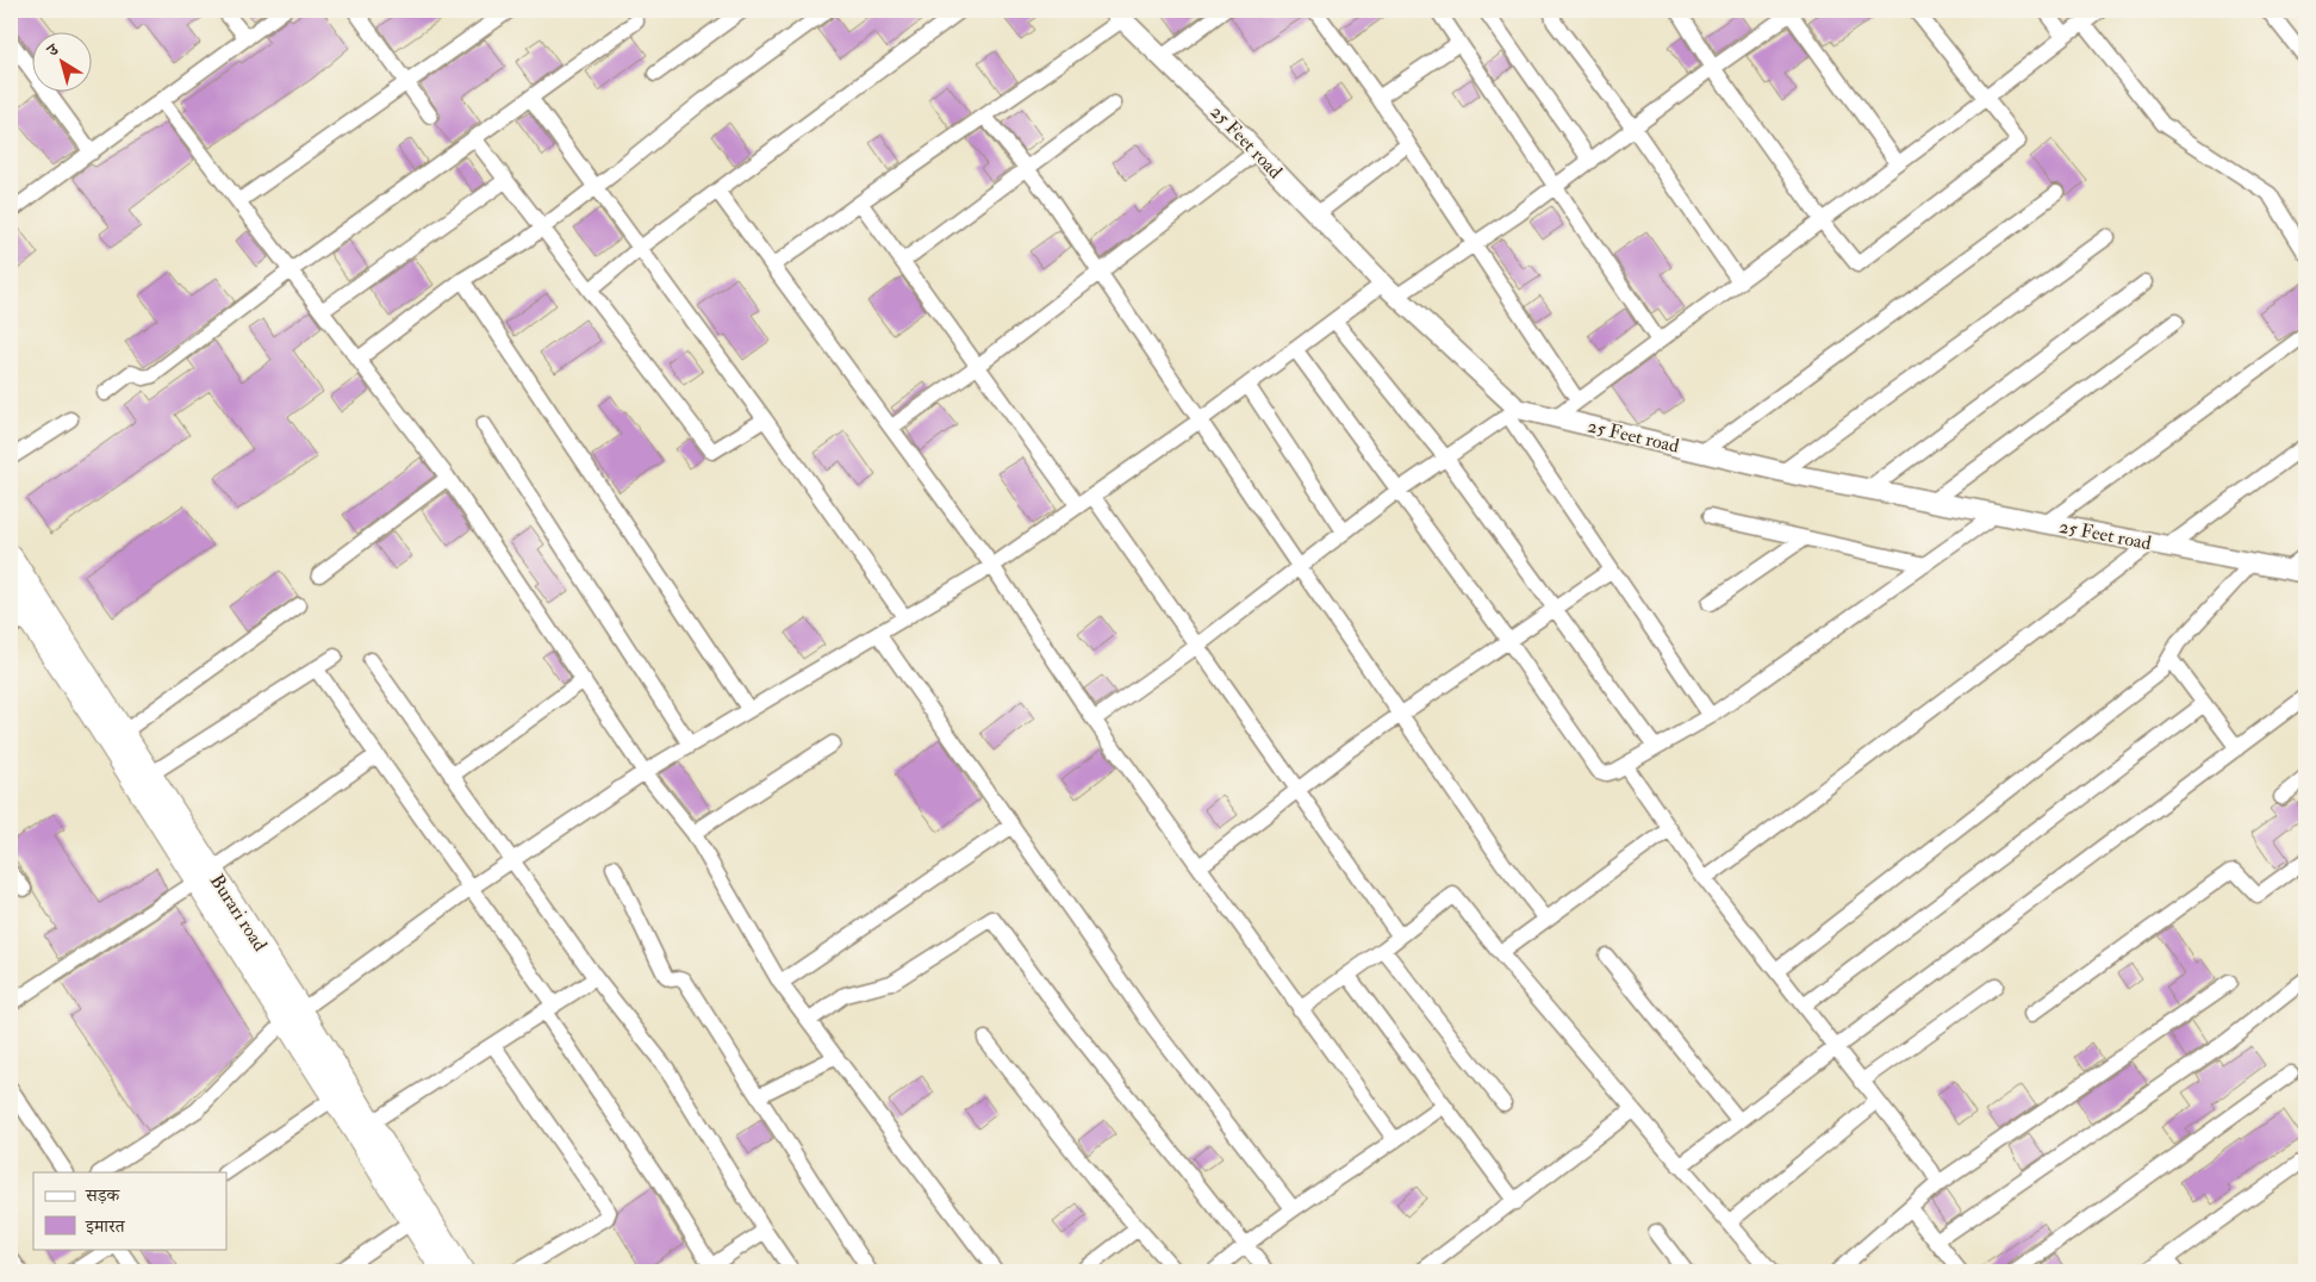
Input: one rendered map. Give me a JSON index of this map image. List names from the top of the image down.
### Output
{
  "streets": {
    "main road": ["Burari road"],
    "street": ["25 Feet road"]
  },
  "legend": ["सड़क", "इमारत"],
  "north": "top left"
}
